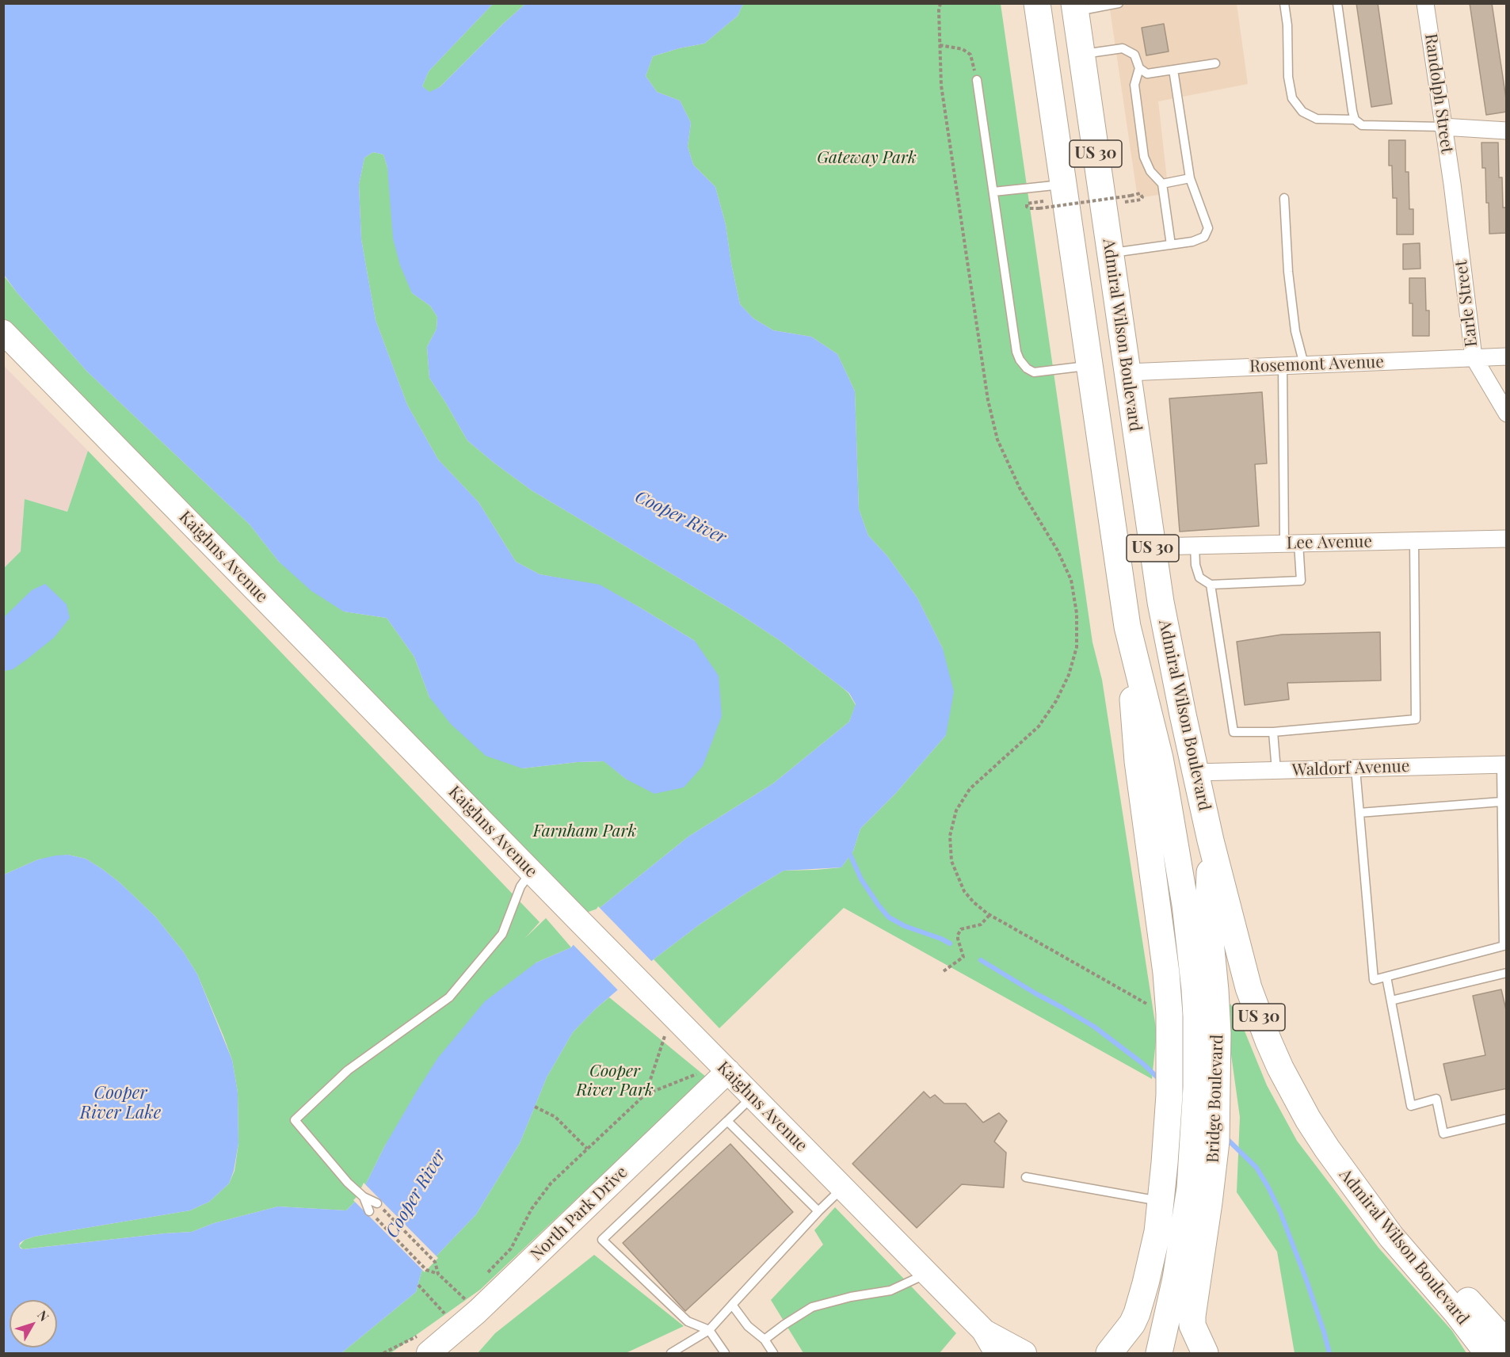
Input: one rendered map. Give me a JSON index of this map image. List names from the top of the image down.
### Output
{
  "streets": {
    "highway": ["US 30", "Admiral Wilson Boulevard", "Bridge Boulevard"],
    "main road": ["Kaighns Avenue", "North Park Drive"],
    "street": [
      "Randolph Street",
      "Earle Street",
      "Rosemont Avenue",
      "Lee Avenue",
      "Waldorf Avenue"
    ]
  },
  "crossings": [
    ["Randolph Street", "Earle Street"],
    ["Earle Street", "Rosemont Avenue"],
    ["Admiral Wilson Boulevard", "Rosemont Avenue"],
    ["Admiral Wilson Boulevard", "Lee Avenue"],
    ["Admiral Wilson Boulevard", "Waldorf Avenue"],
    ["Admiral Wilson Boulevard", "Bridge Boulevard"],
    ["Kaighns Avenue", "North Park Drive"]
  ],
  "water": ["Cooper River", "Cooper River Lake"],
  "parks": ["Gateway Park", "Farnham Park", "Cooper River Park"],
  "north": "top right"
}
